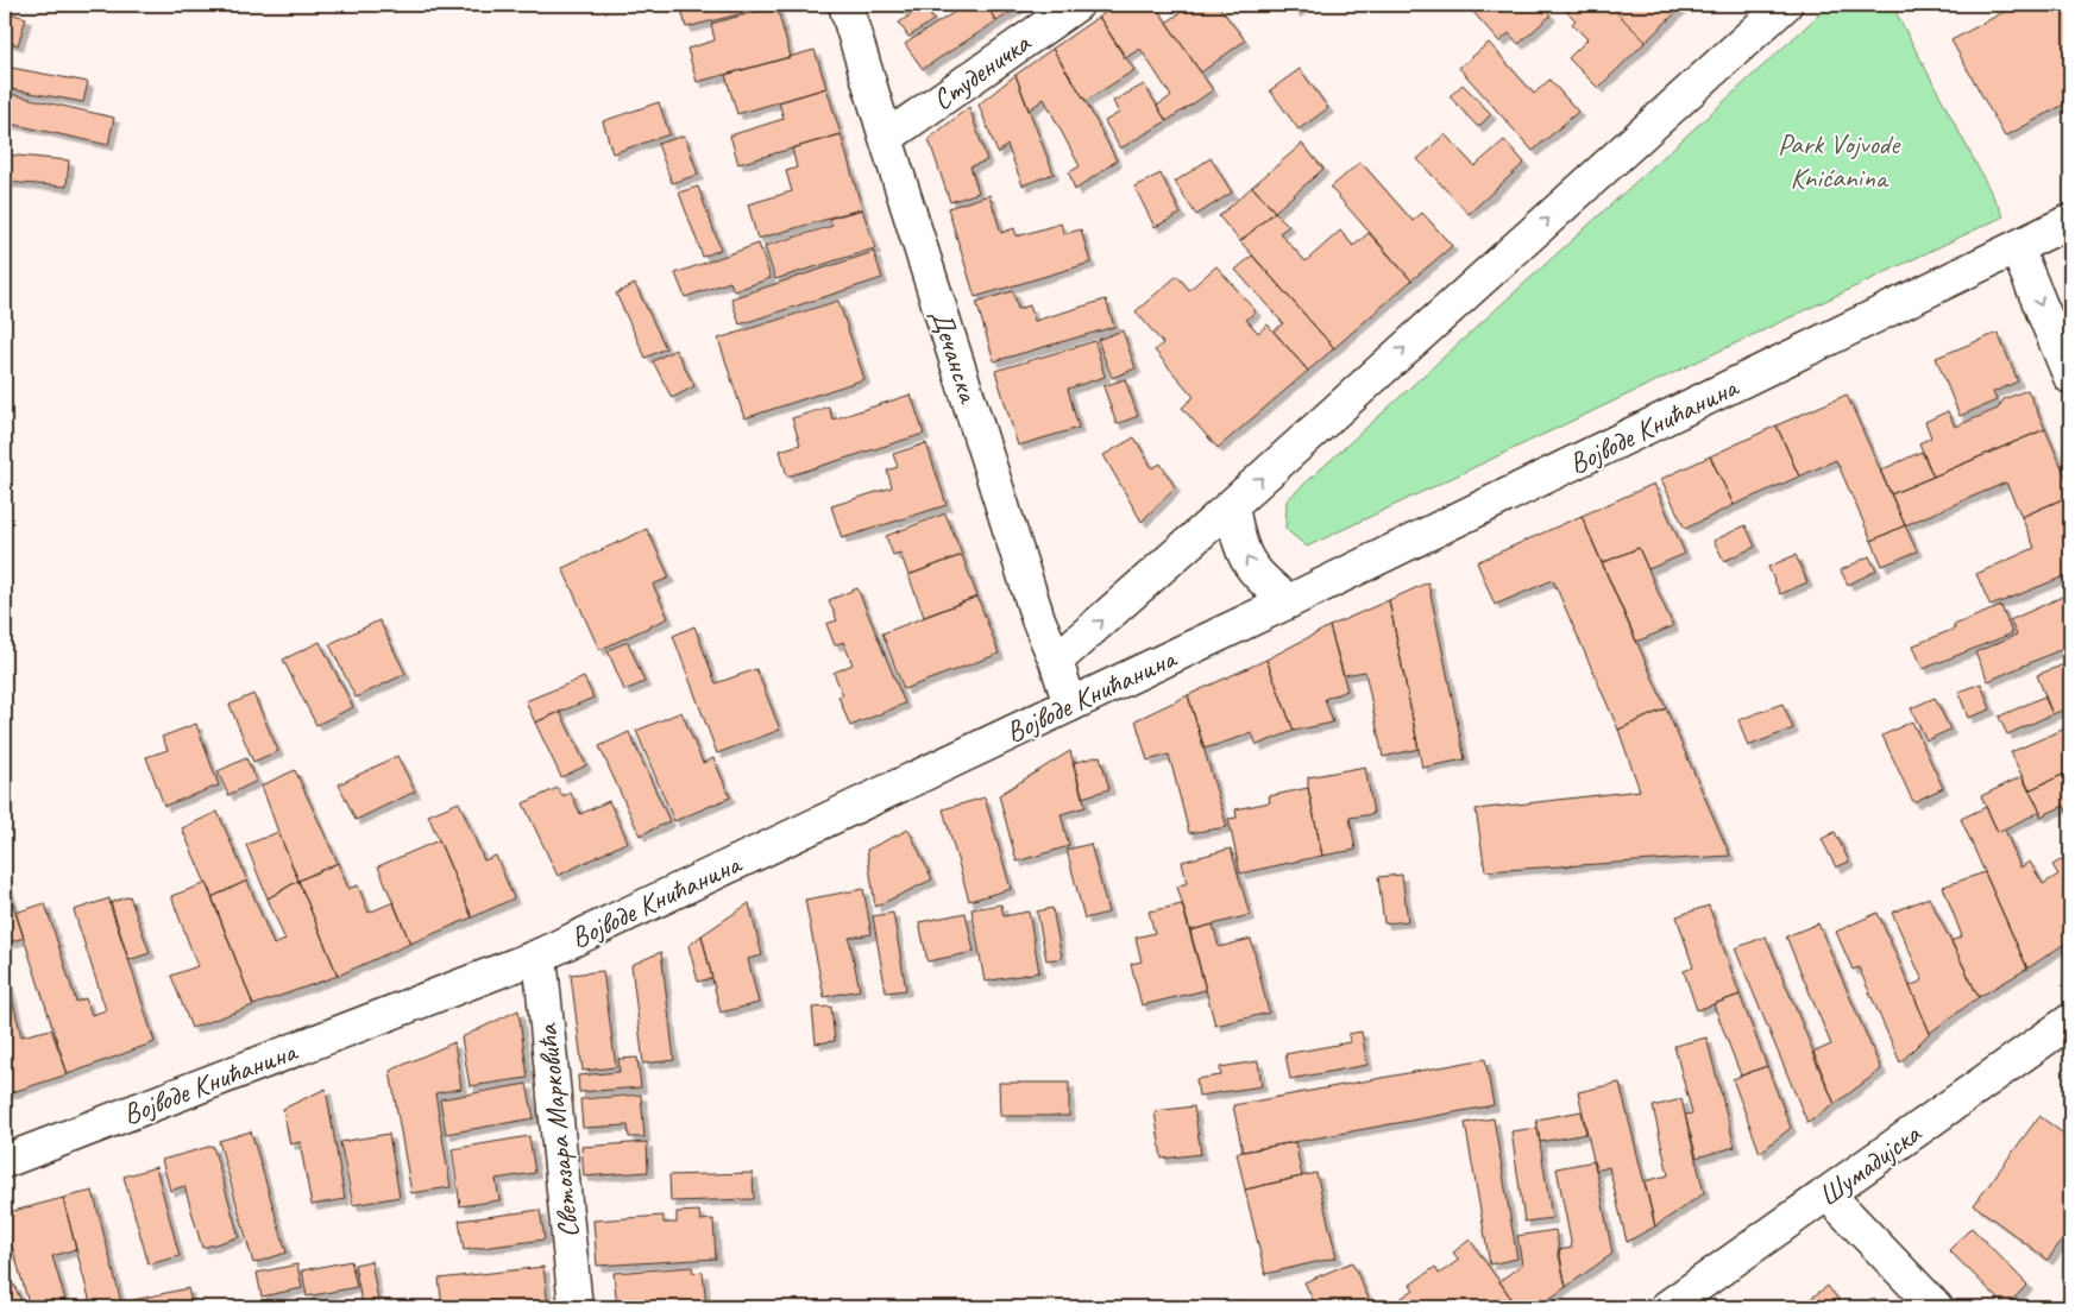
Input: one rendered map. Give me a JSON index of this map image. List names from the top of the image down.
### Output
{
  "streets": {
    "street": [
      "Студеничка",
      "Дечанска",
      "Војводе Книћанина",
      "Светозара Марковића",
      "Шумадијска"
    ]
  },
  "crossings": [
    ["Студеничка", "Дечанска"],
    ["Дечанска", "Војводе Книћанина"],
    ["Војводе Книћанина", "Светозара Марковића"]
  ],
  "parks": ["Park Vojvode Knićanina"]
}
